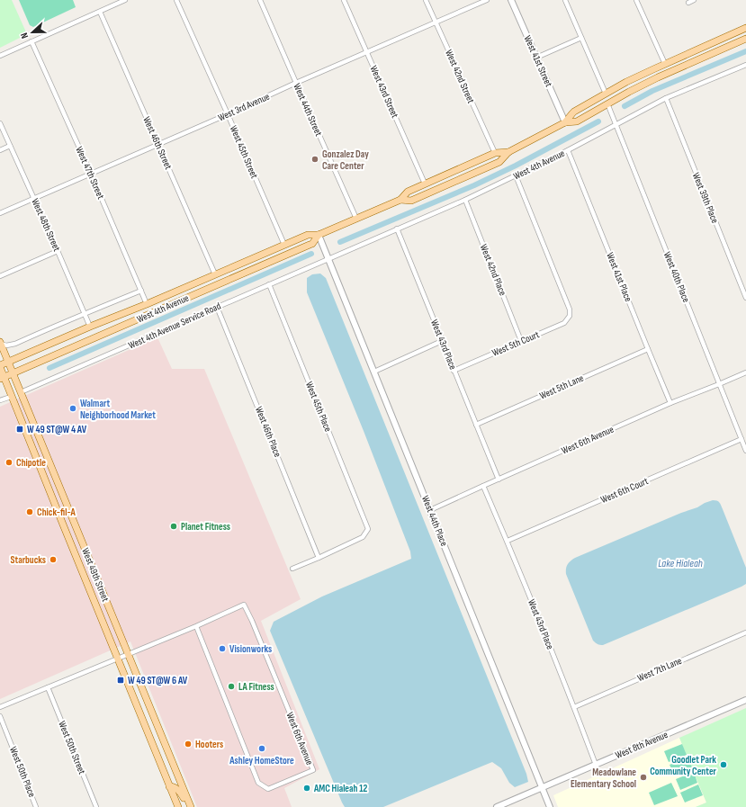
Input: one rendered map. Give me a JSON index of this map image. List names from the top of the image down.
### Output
{
  "streets": {
    "main road": ["West 4th Avenue", "West 49th Street"],
    "street": [
      "West 41st Street",
      "West 42nd Street",
      "West 43rd Street",
      "West 3rd Avenue",
      "West 44th Street",
      "West 46th Street",
      "West 45th Street",
      "West 47th Street",
      "West 39th Place",
      "West 48th Street",
      "West 42nd Place",
      "West 41st Place",
      "West 40th Place",
      "West 4th Avenue Service Road",
      "West 5th Court",
      "West 43rd Place",
      "West 5th Lane",
      "West 45th Place",
      "West 46th Place",
      "West 6th Avenue",
      "West 6th Court",
      "West 44th Place",
      "West 7th Lane",
      "West 8th Avenue",
      "West 50th Street",
      "West 50th Place"
    ]
  },
  "crossings": [
    ["West 41st Street", "West 4th Avenue"],
    ["West 42nd Street", "West 3rd Avenue"],
    ["West 42nd Street", "West 4th Avenue"],
    ["West 43rd Street", "West 3rd Avenue"],
    ["West 43rd Street", "West 4th Avenue"],
    ["West 3rd Avenue", "West 44th Street"],
    ["West 3rd Avenue", "West 46th Street"],
    ["West 3rd Avenue", "West 45th Street"],
    ["West 3rd Avenue", "West 47th Street"],
    ["West 3rd Avenue", "West 48th Street"],
    ["West 44th Street", "West 4th Avenue"],
    ["West 46th Street", "West 4th Avenue"],
    ["West 45th Street", "West 4th Avenue"],
    ["West 4th Avenue", "West 47th Street"],
    ["West 4th Avenue", "West 39th Place"],
    ["West 4th Avenue", "West 48th Street"],
    ["West 4th Avenue", "West 42nd Place"],
    ["West 4th Avenue", "West 41st Place"],
    ["West 4th Avenue", "West 40th Place"],
    ["West 4th Avenue", "West 4th Avenue Service Road"],
    ["West 4th Avenue", "West 5th Court"],
    ["West 4th Avenue", "West 43rd Place"],
    ["West 4th Avenue", "West 44th Place"],
    ["West 4th Avenue", "West 49th Street"],
    ["West 42nd Place", "West 5th Court"],
    ["West 41st Place", "West 5th Lane"],
    ["West 41st Place", "West 6th Avenue"],
    ["West 40th Place", "West 6th Avenue"],
    ["West 40th Place", "West 6th Court"],
    ["West 4th Avenue Service Road", "West 45th Place"],
    ["West 4th Avenue Service Road", "West 46th Place"],
    ["West 4th Avenue Service Road", "West 44th Place"],
    ["West 4th Avenue Service Road", "West 49th Street"],
    ["West 5th Court", "West 43rd Place"],
    ["West 43rd Place", "West 5th Lane"],
    ["West 43rd Place", "West 6th Avenue"],
    ["West 43rd Place", "West 6th Court"],
    ["West 43rd Place", "West 7th Lane"],
    ["West 43rd Place", "West 8th Avenue"],
    ["West 45th Place", "West 46th Place"],
    ["West 6th Avenue", "West 44th Place"],
    ["West 6th Avenue", "West 49th Street"],
    ["West 6th Avenue", "West 50th Street"],
    ["West 44th Place", "West 8th Avenue"]
  ],
  "water": ["Lake Hialeah"],
  "places": {
    "other": [
      "Gonzalez Day Care Center",
      "Walmart Neighborhood Market",
      "Chipotle",
      "Chick-fil-A",
      "Planet Fitness",
      "Starbucks",
      "Visionworks",
      "LA Fitness",
      "Hooters",
      "Ashley HomeStore",
      "Goodlet Park Community Center",
      "Meadowlane Elementary School",
      "AMC Hialeah 12"
    ],
    "transit": ["W 49 ST@W 4 AV", "W 49 ST@W 6 AV"]
  },
  "north": "left"
}
